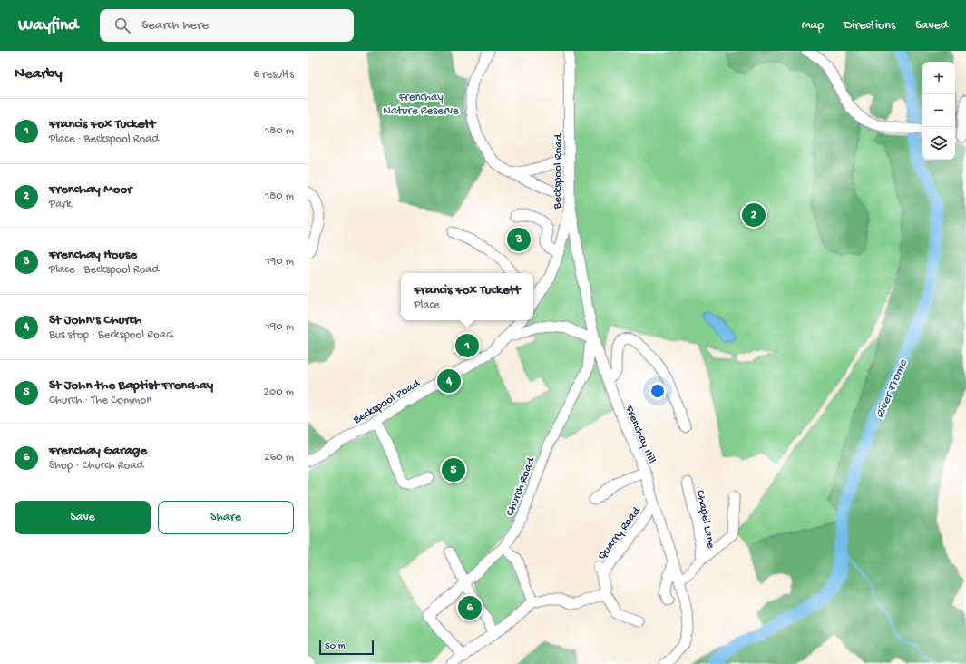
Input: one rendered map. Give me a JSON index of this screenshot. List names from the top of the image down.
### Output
{
  "streets": {
    "street": [
      "Beckspool Road",
      "Frenchay Hill",
      "Church Road",
      "Chapel Lane",
      "Quarry Road"
    ]
  },
  "crossings": [
    ["Beckspool Road", "Frenchay Hill"],
    ["Frenchay Hill", "Church Road"],
    ["Frenchay Hill", "Chapel Lane"],
    ["Frenchay Hill", "Quarry Road"]
  ],
  "water": ["River Frome"],
  "parks": ["Frenchay Nature Reserve"],
  "scale_bar": "50 m",
  "page": {
    "header": "Wayfind",
    "search": "Search here",
    "nav": ["Map", "Directions", "Saved"],
    "heading": ["Nearby", "6 results"],
    "map_buttons": ["+", "−"],
    "list": [
      {
        "mark": "1",
        "name": "Francis Fox Tuckett",
        "note": "Place · Beckspool Road",
        "value": "180 m"
      },
      {
        "mark": "2",
        "name": "Frenchay Moor",
        "note": "Park",
        "value": "180 m"
      },
      {
        "mark": "3",
        "name": "Frenchay House",
        "note": "Place · Beckspool Road",
        "value": "190 m"
      },
      {
        "mark": "4",
        "name": "St John's Church",
        "note": "Bus stop · Beckspool Road",
        "value": "190 m"
      },
      {
        "mark": "5",
        "name": "St John the Baptist Frenchay",
        "note": "Church · The Common",
        "value": "200 m"
      },
      {
        "mark": "6",
        "name": "Frenchay Garage",
        "note": "Shop · Church Road",
        "value": "260 m"
      }
    ],
    "pins": [
      "2",
      "3",
      "1",
      "4",
      "5",
      "6"
    ],
    "popup": ["Francis Fox Tuckett", "Place"],
    "buttons": ["Save", "Share"],
    "scale": "50 m"
  }
}
